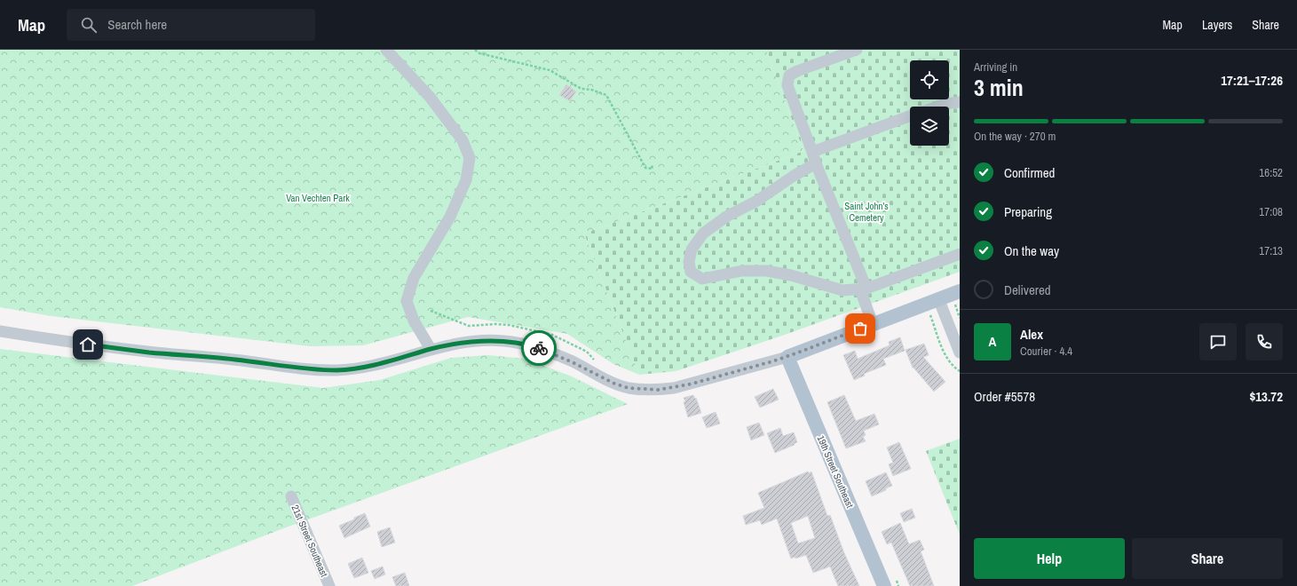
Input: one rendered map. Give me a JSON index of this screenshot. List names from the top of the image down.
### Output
{
  "streets": {
    "main road": ["19th Street Southeast"],
    "street": ["21st Street Southeast"]
  },
  "parks": ["Van Vechten Park", "Saint John's Cemetery"],
  "page": {
    "header": "Map",
    "search": "Search here",
    "nav": ["Map", "Layers", "Share"],
    "heading": ["3 min", "Arriving in", "17:21–17:26"],
    "panel": [
      "Alex",
      "Courier · 4.4",
      "Order #5578",
      "$13.72"
    ],
    "bar": "On the way · 270 m",
    "list": [
      ["Confirmed", "16:52"],
      ["Preparing", "17:08"],
      ["On the way", "17:13"],
      "Delivered"
    ],
    "round": "A",
    "buttons": ["Help", "Share"]
  }
}
